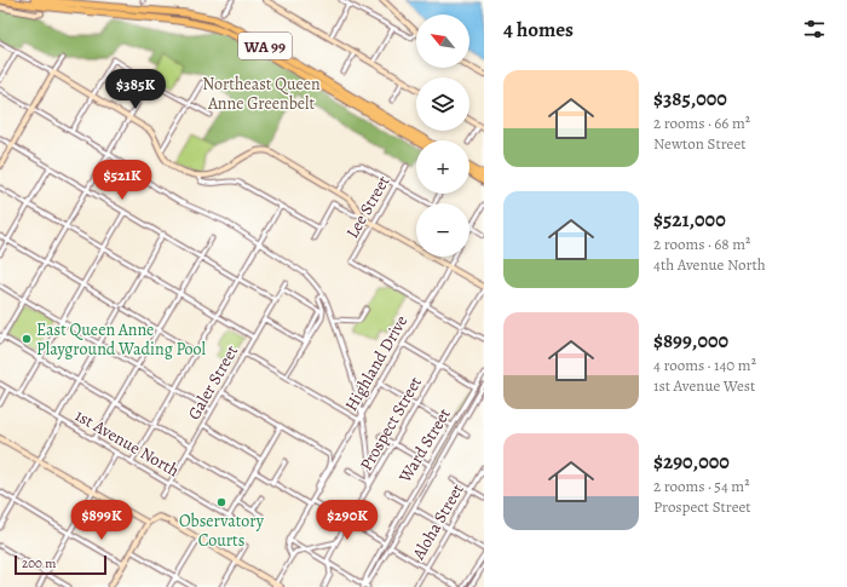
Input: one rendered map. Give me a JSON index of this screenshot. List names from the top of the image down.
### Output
{
  "streets": {
    "highway": ["WA 99"],
    "street": [
      "Lee Street",
      "Highland Drive",
      "Galer Street",
      "Prospect Street",
      "1st Avenue North",
      "Ward Street",
      "Aloha Street"
    ]
  },
  "crossings": [
    ["Lee Street", "Highland Drive"],
    ["Galer Street", "1st Avenue North"]
  ],
  "parks": ["Northeast Queen Anne Greenbelt"],
  "places": ["East Queen Anne Playground Wading Pool", "Observatory Courts"],
  "scale_bar": "200 m",
  "north": "top left",
  "page": {
    "heading": "4 homes",
    "map_buttons": ["+", "−"],
    "list": [
      {
        "name": "$385,000",
        "note": "2 rooms · 66 m² · Newton Street"
      },
      {
        "name": "$521,000",
        "note": "2 rooms · 68 m² · 4th Avenue North"
      },
      {
        "name": "$899,000",
        "note": "4 rooms · 140 m² · 1st Avenue West"
      },
      {
        "name": "$290,000",
        "note": "2 rooms · 54 m² · Prospect Street"
      }
    ],
    "price": [
      "$385K",
      "$521K",
      "$899K",
      "$290K"
    ],
    "scale": "200 m"
  }
}
